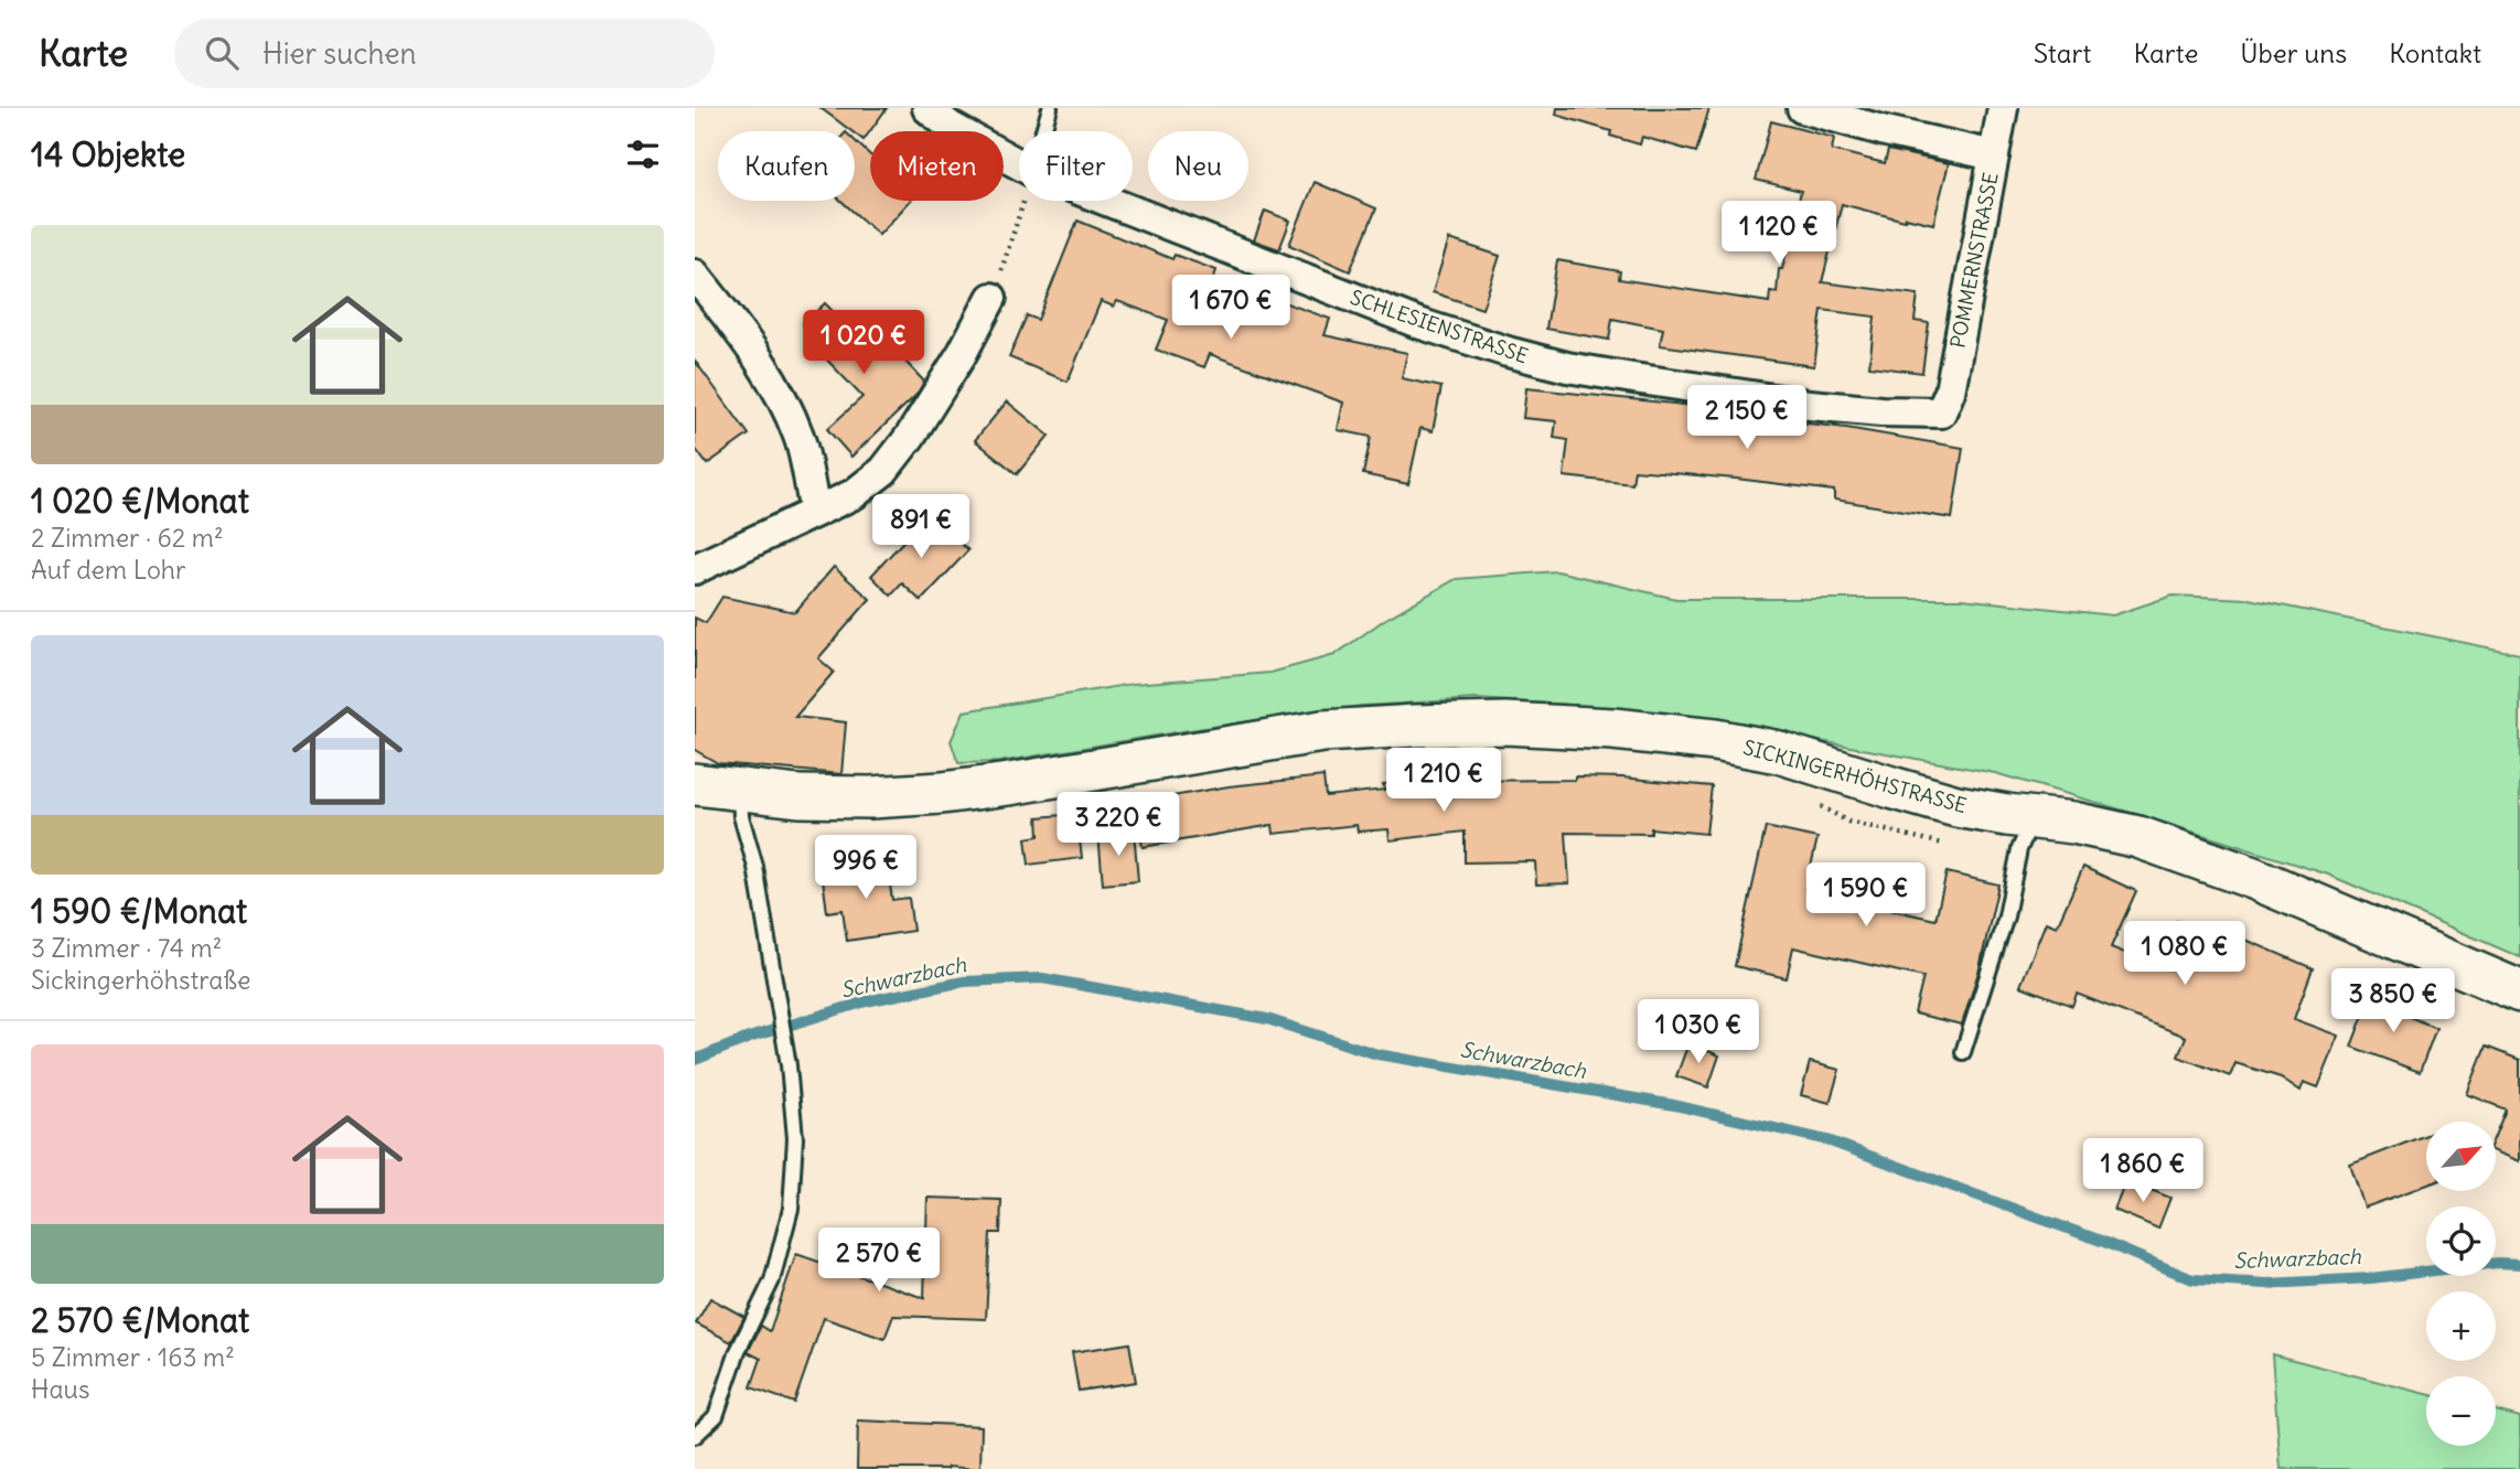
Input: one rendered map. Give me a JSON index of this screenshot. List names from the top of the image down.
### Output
{
  "streets": {
    "main road": ["SICKINGERHÖHSTRASSE"],
    "street": ["POMMERNSTRASSE", "SCHLESIENSTRASSE"]
  },
  "crossings": [
    ["POMMERNSTRASSE", "SCHLESIENSTRASSE"]
  ],
  "water": ["Schwarzbach"],
  "north": "top right",
  "page": {
    "header": "Karte",
    "search": "Hier suchen",
    "nav": [
      "Start",
      "Karte",
      "Über uns",
      "Kontakt"
    ],
    "heading": "14 Objekte",
    "chip": [
      "Kaufen",
      "Mieten",
      "Filter",
      "Neu"
    ],
    "list": [
      {
        "name": "1 020 €/Monat",
        "note": "2 Zimmer · 62 m² · Auf dem Lohr"
      },
      {
        "name": "1 590 €/Monat",
        "note": "3 Zimmer · 74 m² · Sickingerhöhstraße"
      },
      {
        "name": "2 570 €/Monat",
        "note": "5 Zimmer · 163 m² · Haus"
      }
    ],
    "price": [
      "1 120 €",
      "1 670 €",
      "1 020 €",
      "2 150 €",
      "891 €",
      "1 210 €",
      "3 220 €",
      "996 €",
      "1 590 €",
      "1 080 €",
      "3 850 €",
      "1 030 €",
      "1 860 €",
      "2 570 €"
    ],
    "map_buttons": ["+", "−"]
  }
}
